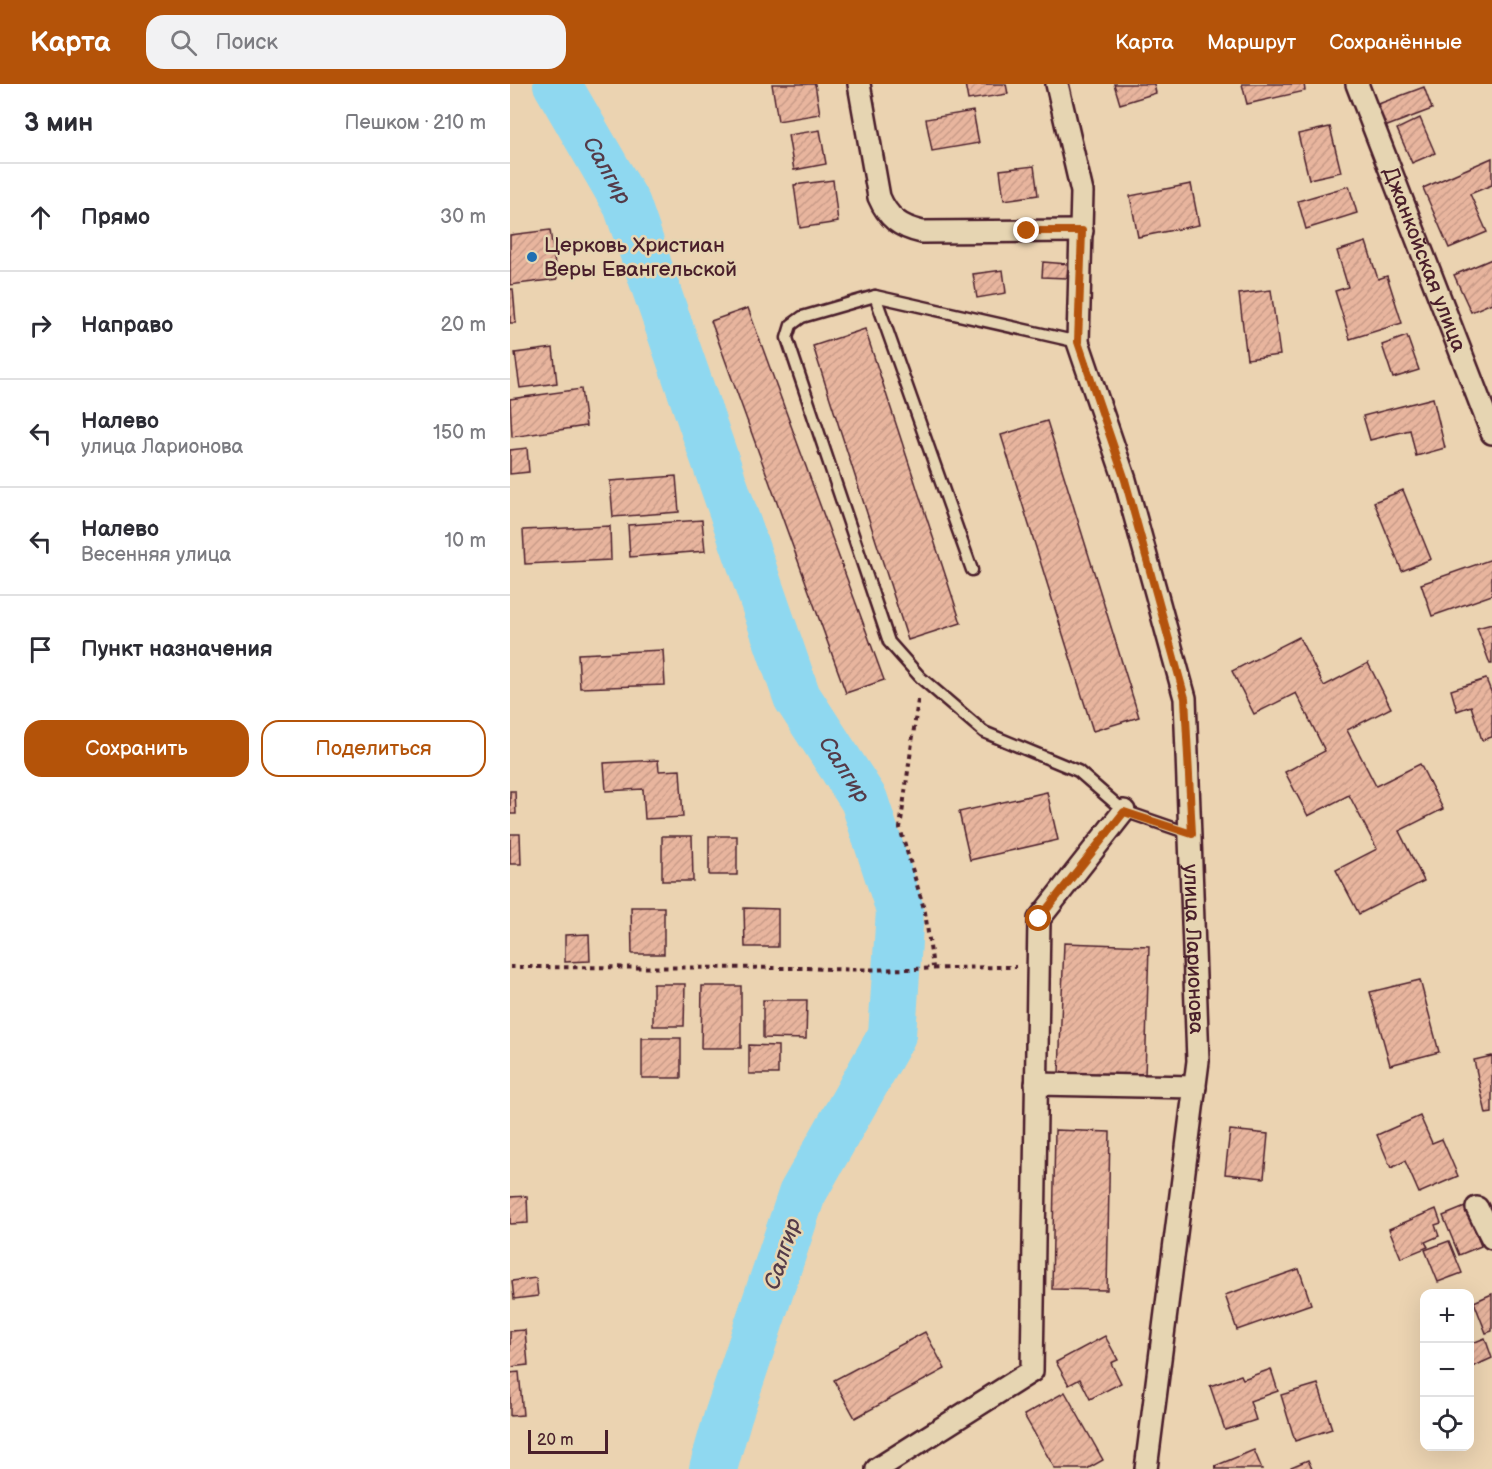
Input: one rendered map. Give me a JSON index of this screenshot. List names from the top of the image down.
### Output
{
  "streets": {
    "street": ["Джанкойская улица", "улица Ларионова"]
  },
  "water": ["Салгир"],
  "places": ["Церковь Христиан Веры Евангельской"],
  "scale_bar": "20 m",
  "page": {
    "header": "Карта",
    "search": "Поиск",
    "nav": ["Карта", "Маршрут", "Сохранённые"],
    "heading": ["3 мин", "Пешком · 210 m"],
    "list": [
      ["Прямо", "30 m"],
      ["Направо", "20 m"],
      ["Налево", "улица Ларионова", "150 m"],
      ["Налево", "Весенняя улица", "10 m"],
      "Пункт назначения"
    ],
    "buttons": ["Сохранить", "Поделиться"],
    "map_buttons": ["+", "−"],
    "scale": "20 m"
  }
}
